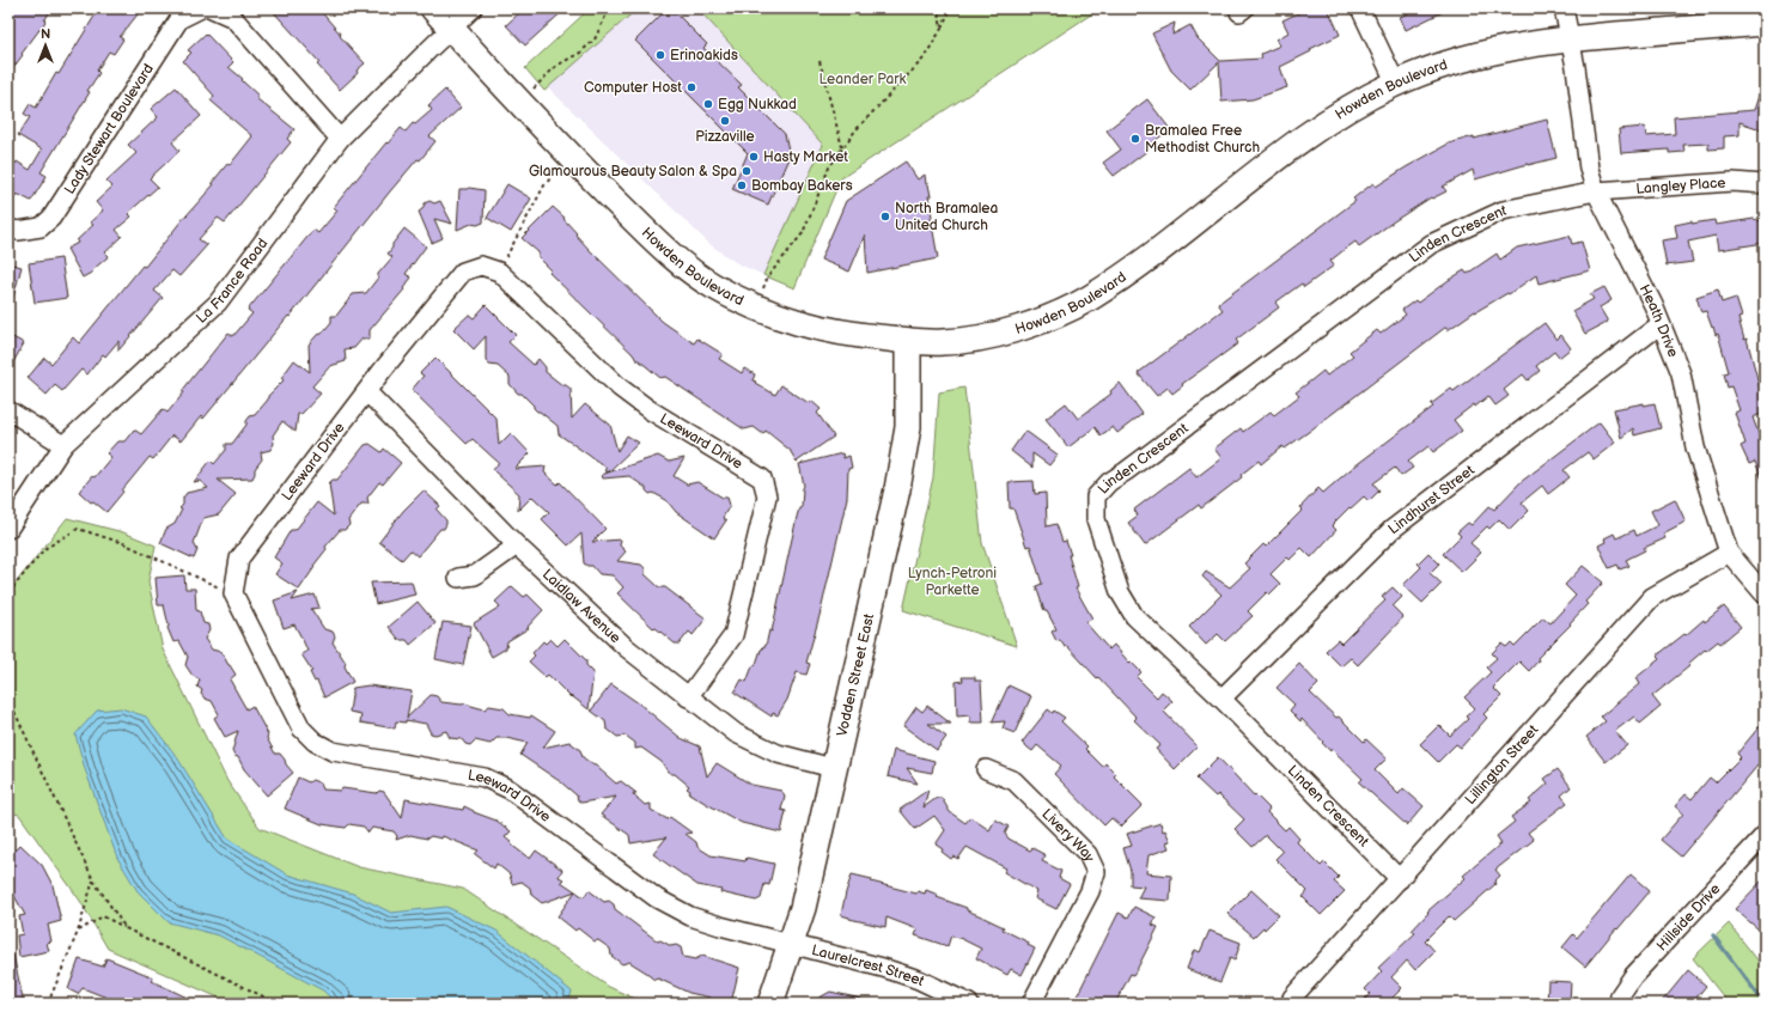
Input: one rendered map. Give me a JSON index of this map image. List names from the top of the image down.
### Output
{
  "streets": {
    "street": [
      "Howden Boulevard",
      "Lady Stewart Boulevard",
      "Langley Place",
      "Linden Crescent",
      "La France Road",
      "Heath Drive",
      "Leeward Drive",
      "Lindhurst Street",
      "Laidlaw Avenue",
      "Vodden Street East",
      "Lillington Street",
      "Livery Way",
      "Hillside Drive",
      "Laurelcrest Street"
    ]
  },
  "crossings": [
    ["Howden Boulevard", "La France Road"],
    ["Howden Boulevard", "Heath Drive"],
    ["Howden Boulevard", "Vodden Street East"],
    ["Langley Place", "Linden Crescent"],
    ["Langley Place", "Heath Drive"],
    ["Linden Crescent", "Heath Drive"],
    ["Linden Crescent", "Lindhurst Street"],
    ["Linden Crescent", "Lillington Street"],
    ["Heath Drive", "Lindhurst Street"],
    ["Heath Drive", "Lillington Street"],
    ["Leeward Drive", "Laidlaw Avenue"],
    ["Leeward Drive", "Vodden Street East"],
    ["Leeward Drive", "Laurelcrest Street"],
    ["Laidlaw Avenue", "Vodden Street East"],
    ["Vodden Street East", "Laurelcrest Street"]
  ],
  "parks": ["Leander Park", "Lynch-Petroni Parkette"],
  "places": [
    "Erinoakids",
    "Computer Host",
    "Egg Nukkad",
    "Pizzaville",
    "Bramalea Free Methodist Church",
    "Hasty Market",
    "Glamourous Beauty Salon & Spa",
    "Bombay Bakers",
    "North Bramalea United Church"
  ],
  "north": "top"
}
